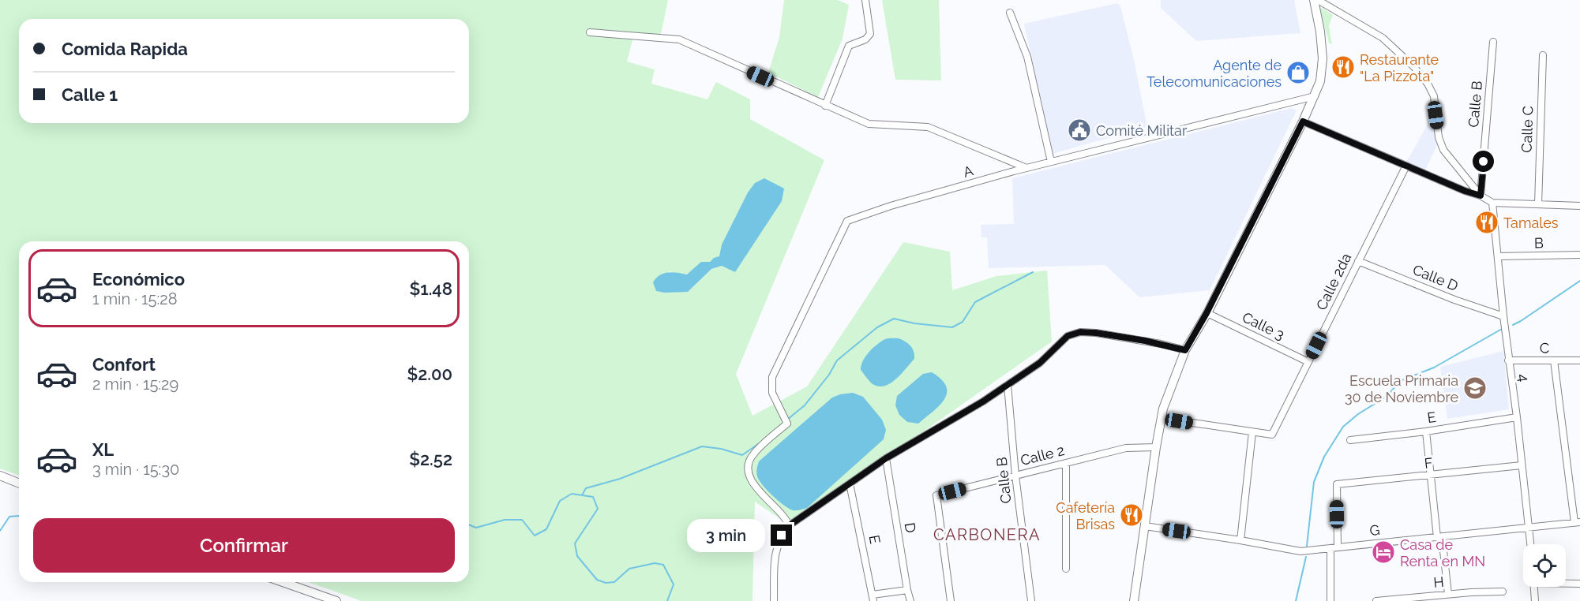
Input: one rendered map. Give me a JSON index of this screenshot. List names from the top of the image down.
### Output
{
  "streets": {
    "street": [
      "Calle B",
      "Calle C",
      "A",
      "B",
      "Calle D",
      "Calle 2da",
      "Calle 3",
      "C",
      "4",
      "E",
      "Calle 2",
      "F",
      "D",
      "G",
      "H"
    ]
  },
  "crossings": [
    ["Calle B", "Calle 2"],
    ["B", "4"],
    ["Calle D", "Calle 2da"],
    ["Calle D", "4"],
    ["Calle 2da", "Calle 3"],
    ["C", "4"],
    ["4", "E"],
    ["4", "F"],
    ["4", "G"],
    ["F", "G"]
  ],
  "districts": ["CARBONERA"],
  "places": {
    "restaurant": ["Restaurante \"La Pizzota\"", "Tamales", "Cafetería Brisas"],
    "shop": ["Agente de Telecomunicaciones"],
    "public building": ["Comité Militar"],
    "school or university": ["Escuela Primaria 30 de Noviembre"],
    "hotel": ["Casa de Renta en MN"]
  },
  "page": {
    "banner": ["Comida Rapida", "Calle 1"],
    "list": [
      {
        "name": "Económico",
        "note": "1 min · 15:28",
        "value": "$1.48"
      },
      {
        "name": "Confort",
        "note": "2 min · 15:29",
        "value": "$2.00"
      },
      {
        "name": "XL",
        "note": "3 min · 15:30",
        "value": "$2.52"
      }
    ],
    "buttons": "Confirmar",
    "bubble": "3 min"
  }
}
